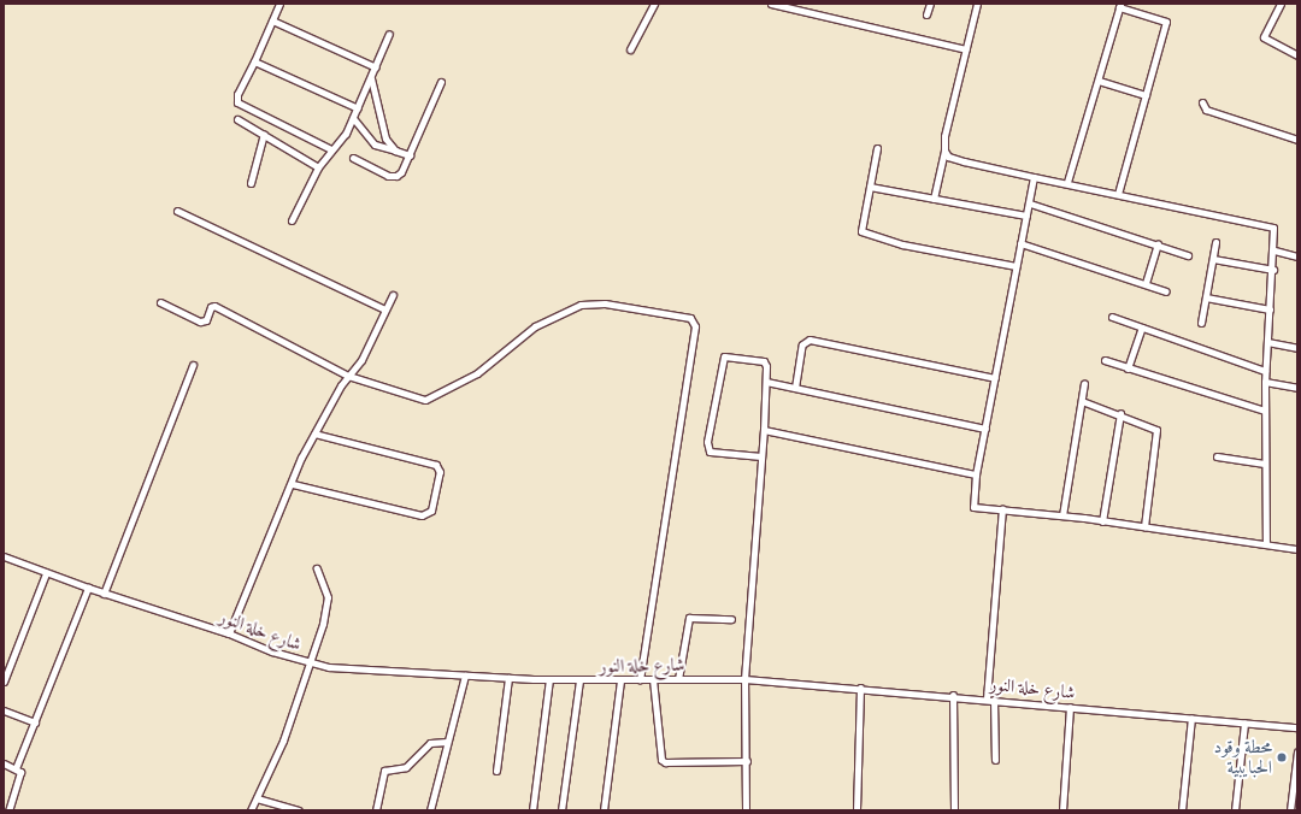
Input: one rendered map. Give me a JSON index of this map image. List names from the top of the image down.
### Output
{
  "streets": {
    "street": ["شارع خلة النور"]
  },
  "places": ["محطة وقود الحبايبية"]
}
